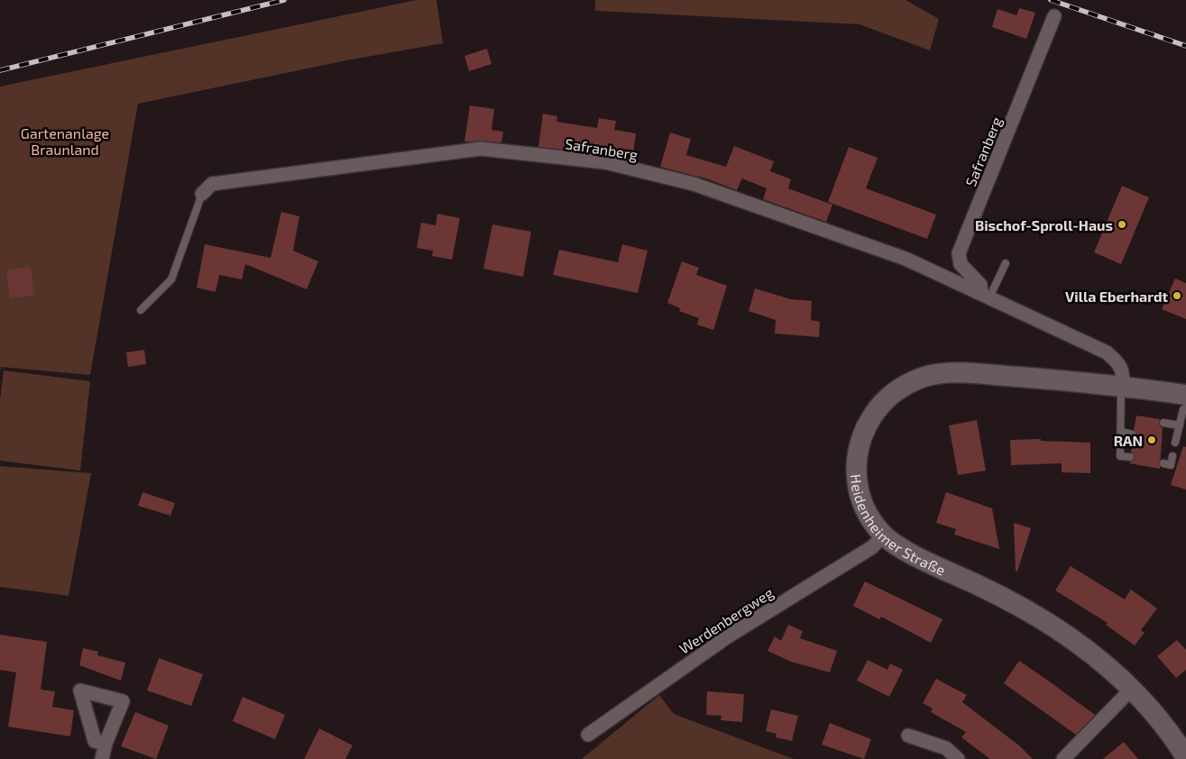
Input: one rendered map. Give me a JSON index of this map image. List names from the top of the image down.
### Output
{
  "streets": {
    "main road": ["Heidenheimer Straße"],
    "street": ["Safranberg", "Werdenbergweg"]
  },
  "crossings": [
    ["Safranberg", "Heidenheimer Straße"],
    ["Heidenheimer Straße", "Werdenbergweg"]
  ],
  "parks": ["Gartenanlage Braunland"],
  "places": ["Bischof-Sproll-Haus", "Villa Eberhardt", "RAN"]
}
